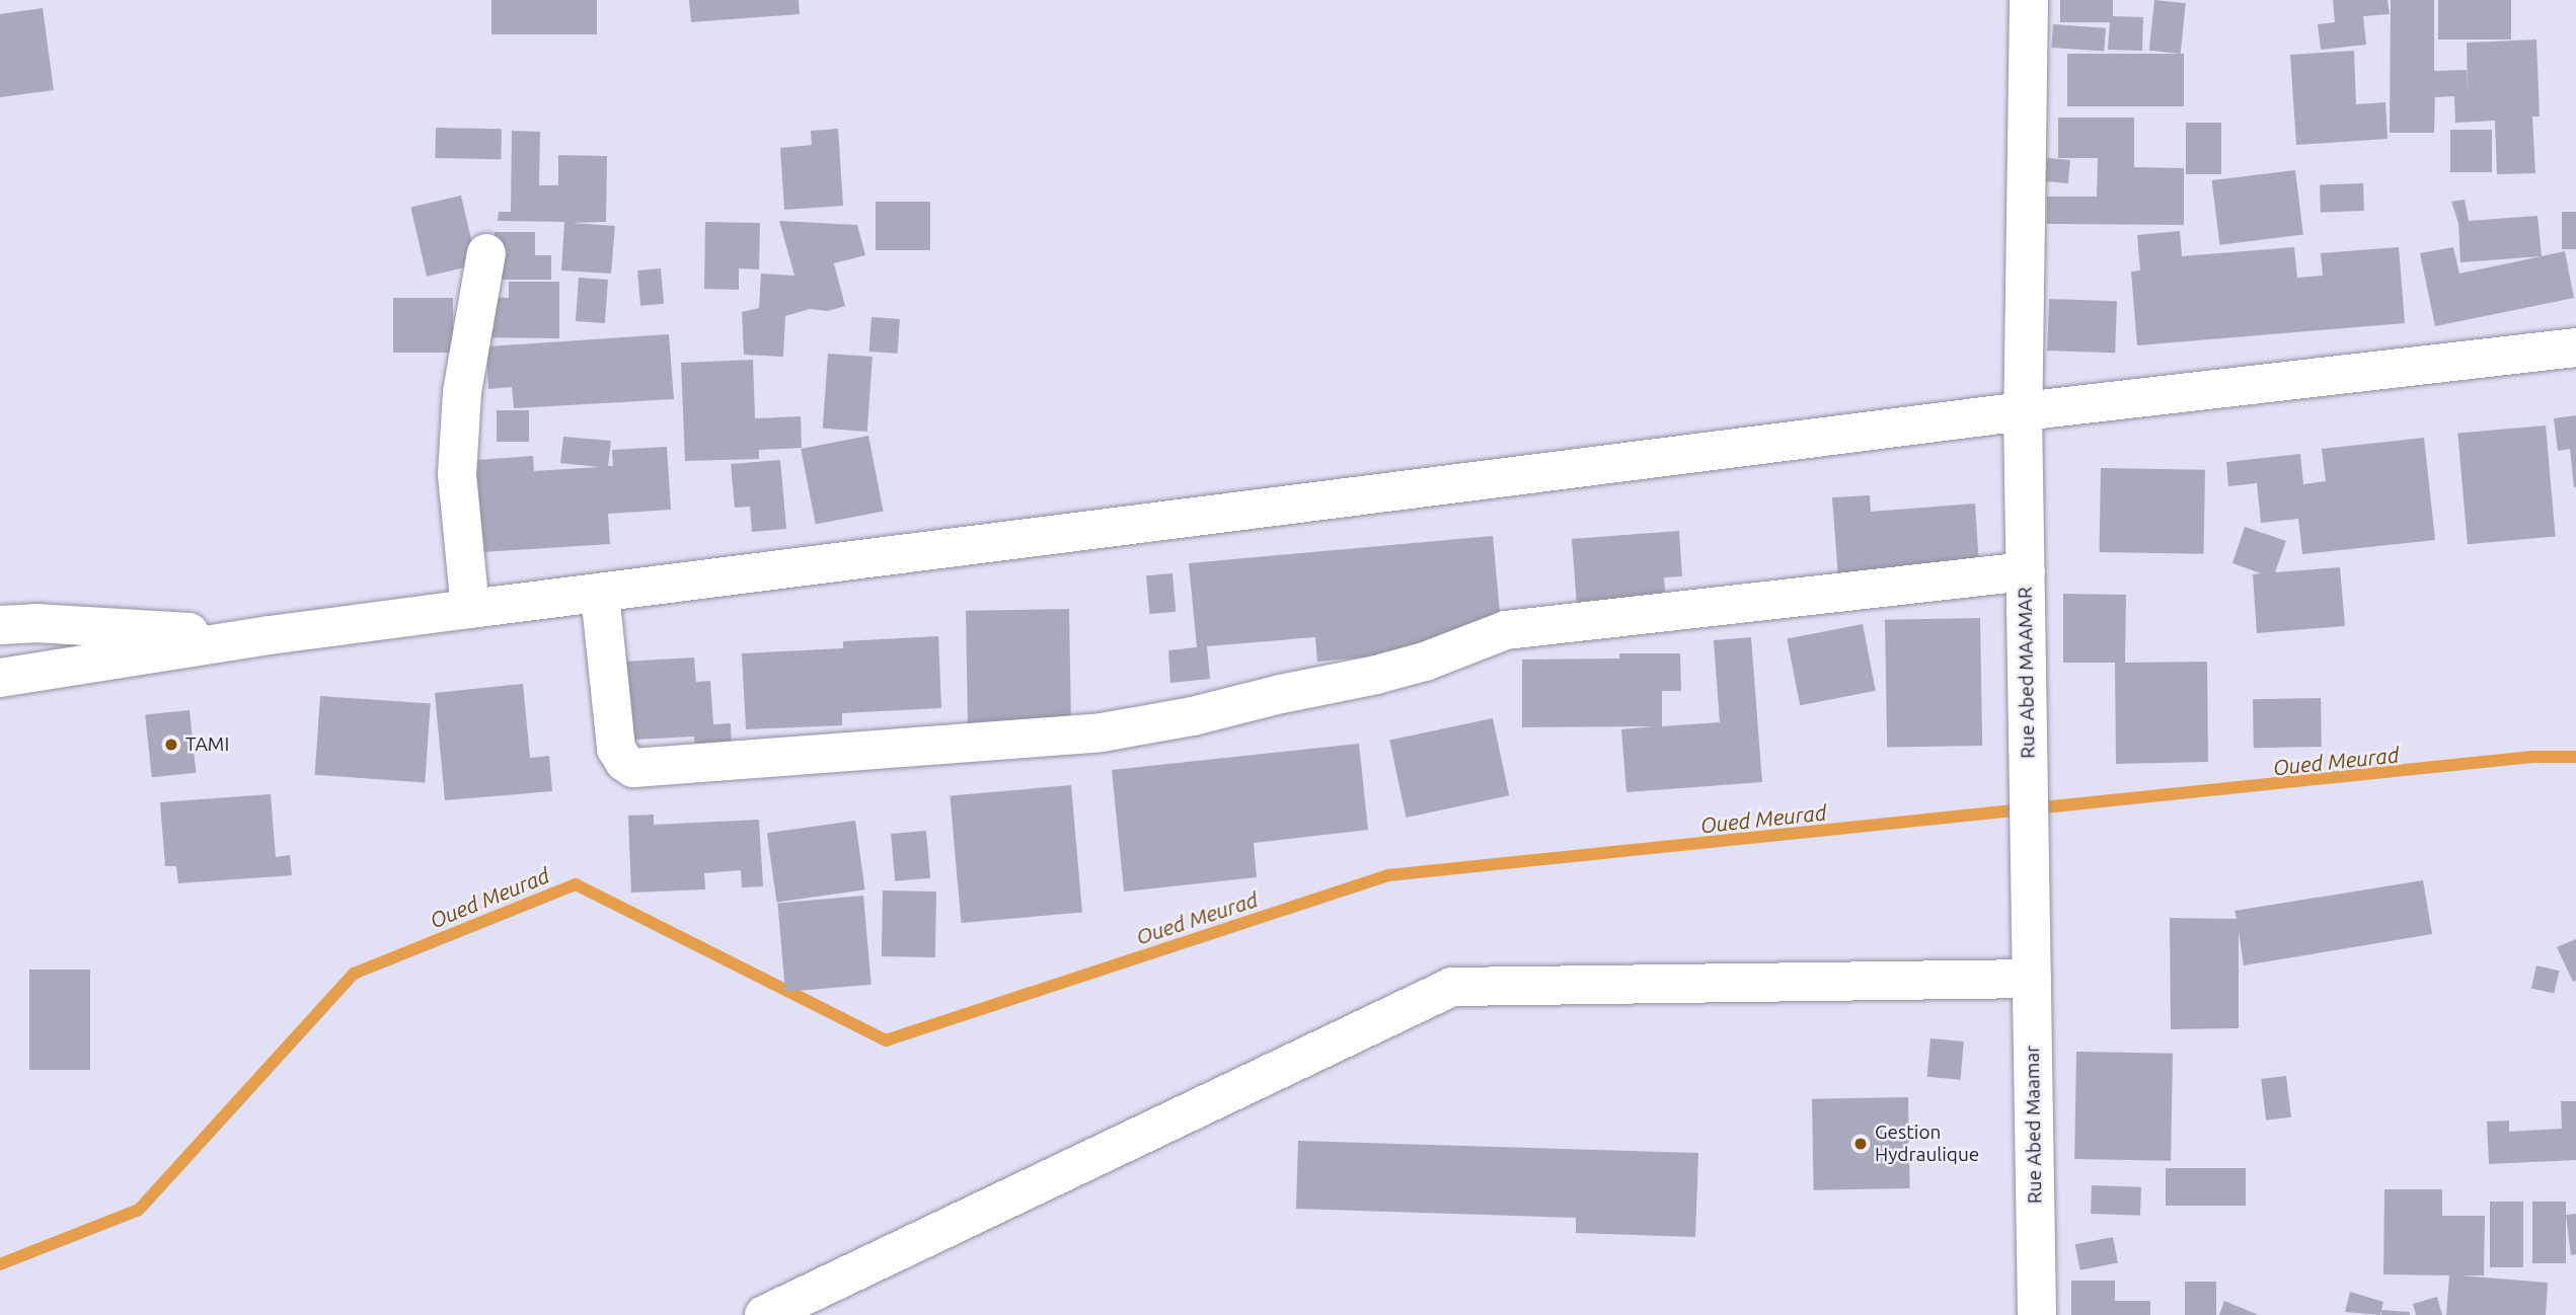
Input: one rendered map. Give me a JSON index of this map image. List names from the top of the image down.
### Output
{
  "streets": {
    "street": ["Rue Abed MAAMAR", "Rue Abed Maamar"]
  },
  "crossings": [
    ["Rue Abed MAAMAR", "Rue Abed Maamar"]
  ],
  "water": ["Oued Meurad"],
  "places": ["TAMI", "Gestion Hydraulique"]
}
